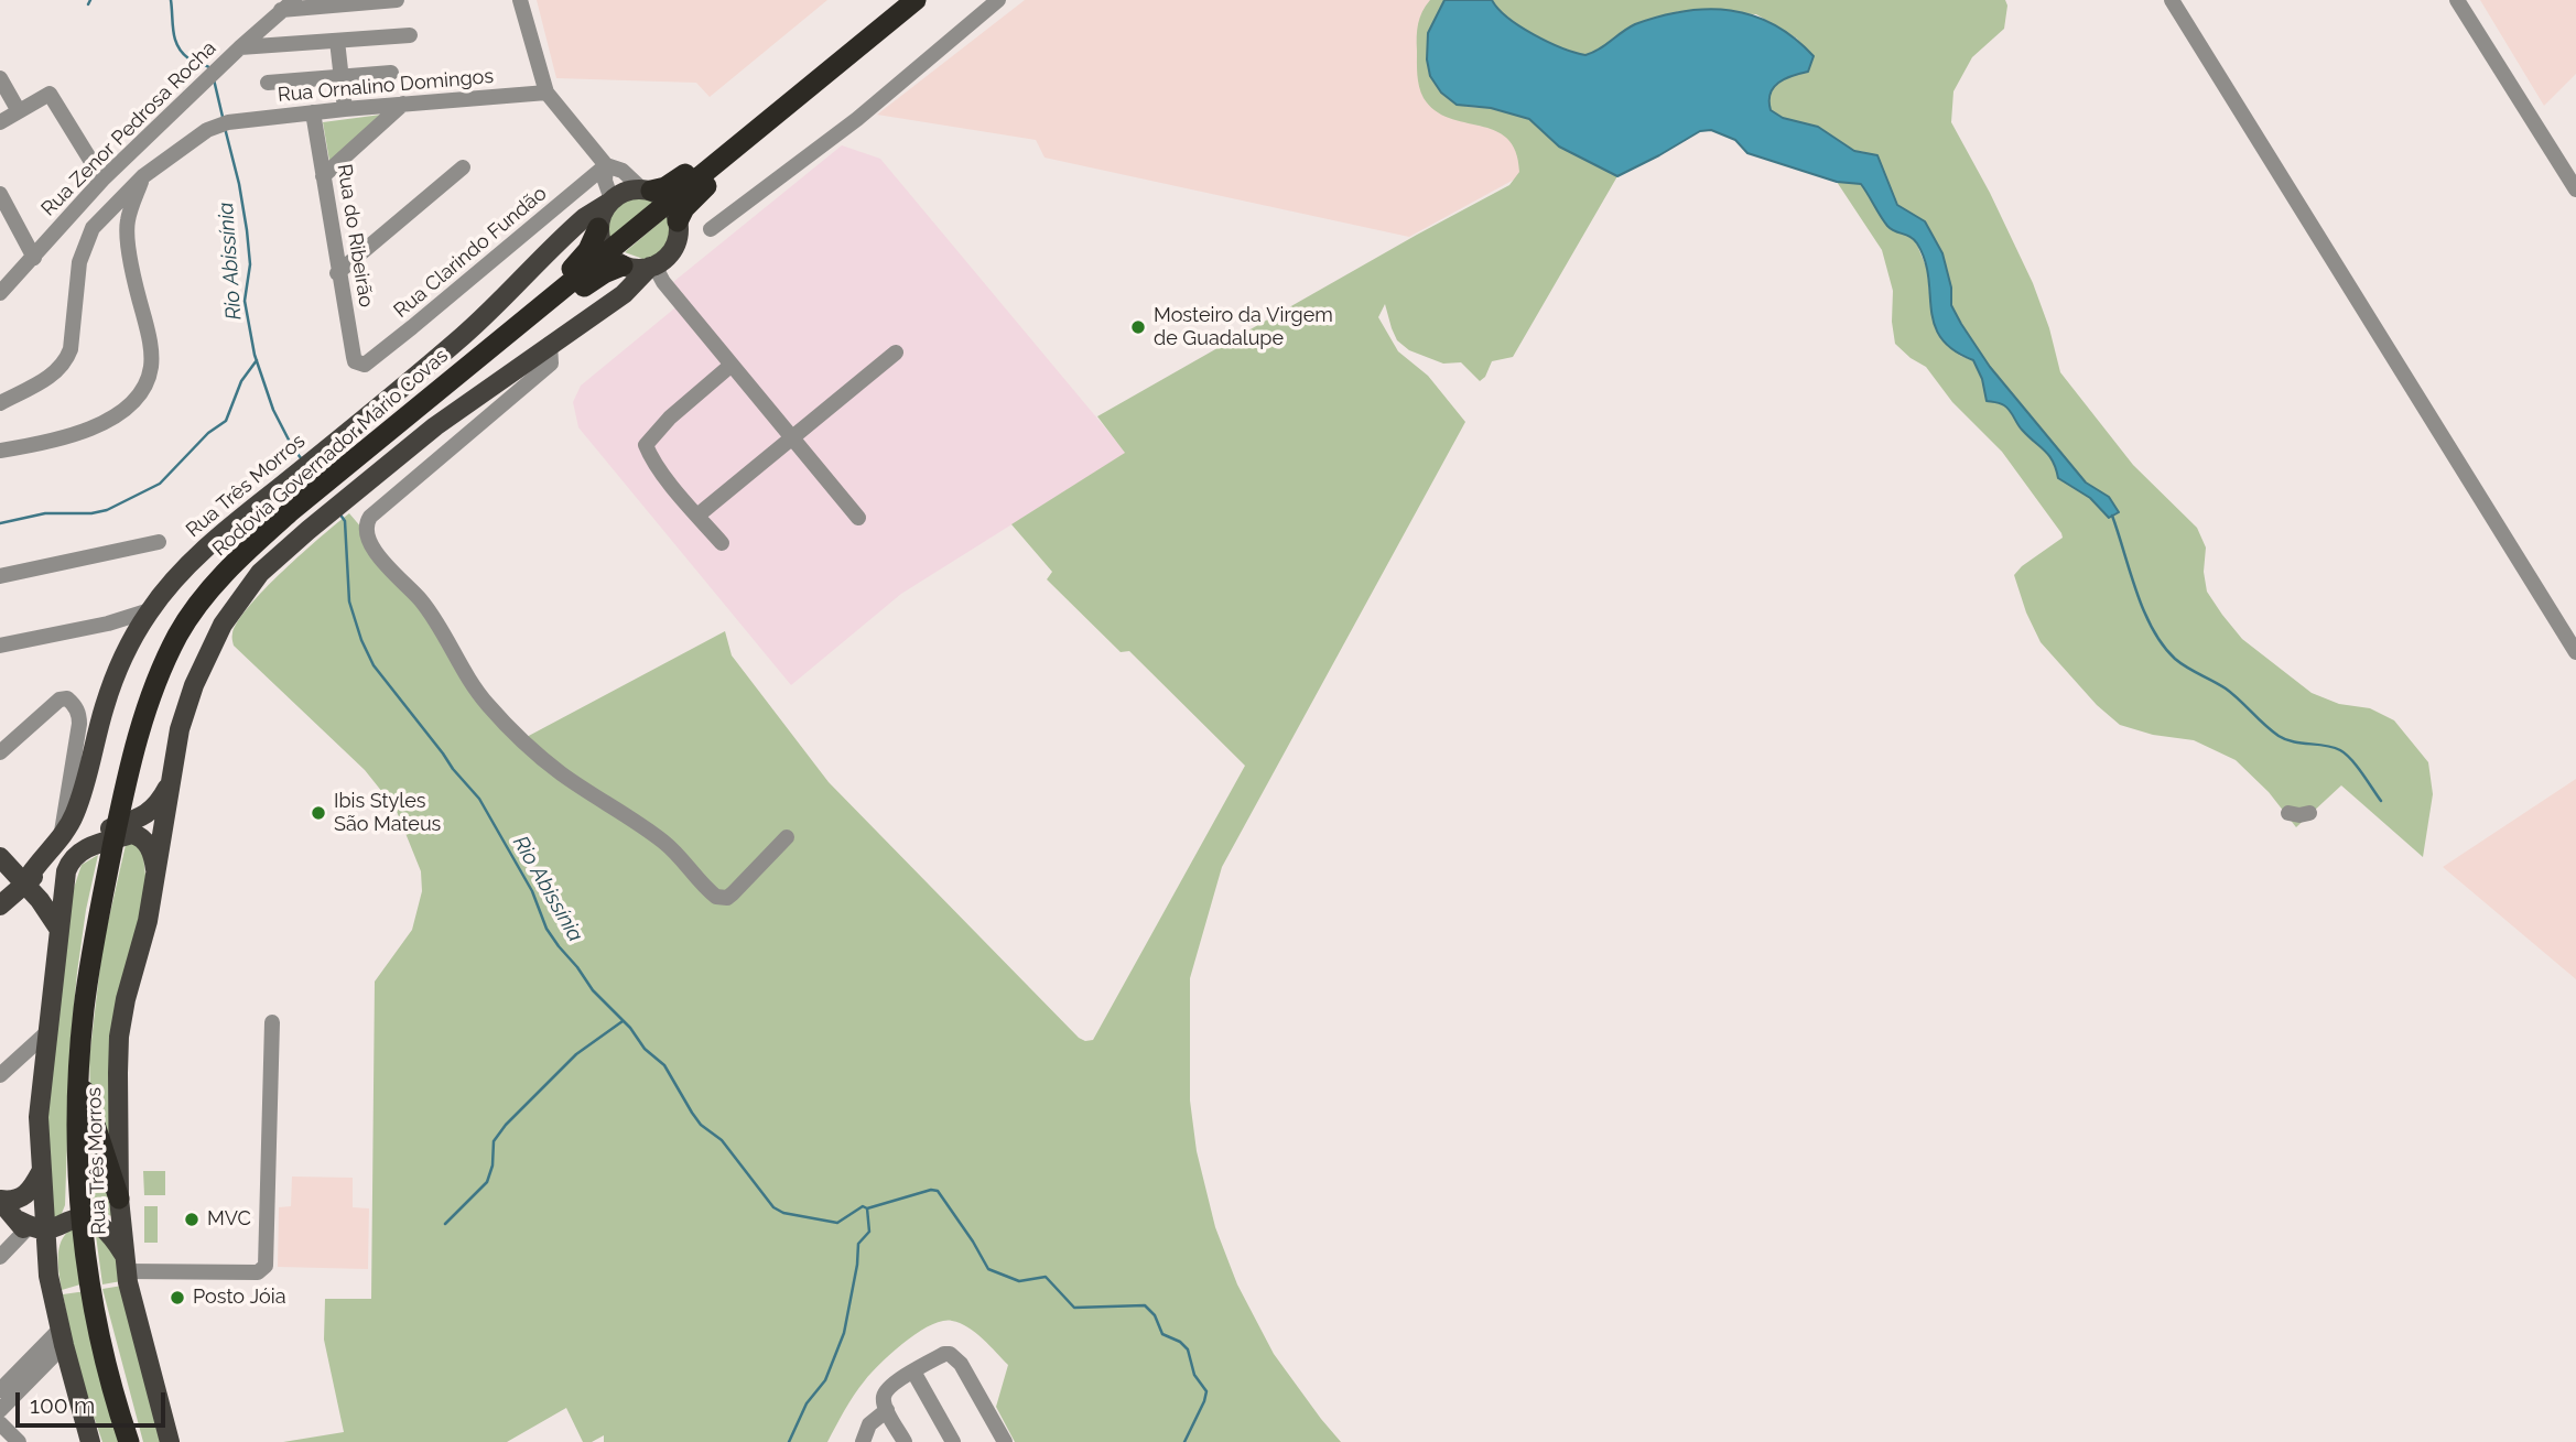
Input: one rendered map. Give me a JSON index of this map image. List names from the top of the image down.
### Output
{
  "streets": {
    "highway": ["Rodovia Governador Mário Covas"],
    "main road": ["Rua Três Morros"],
    "street": [
      "Rua Ornalino Domingos",
      "Rua Zenor Pedrosa Rocha",
      "Rua do Ribeirão",
      "Rua Clarindo Fundão"
    ]
  },
  "crossings": [
    ["Rua Ornalino Domingos", "Rua do Ribeirão"],
    ["Rua do Ribeirão", "Rua Clarindo Fundão"],
    ["Rua Clarindo Fundão", "Rua Três Morros"],
    ["Rodovia Governador Mário Covas", "Rua Três Morros"]
  ],
  "water": ["Rio Abissínia"],
  "places": [
    "Mosteiro da Virgem de Guadalupe",
    "Ibis Styles São Mateus",
    "MVC",
    "Posto Jóia"
  ],
  "scale_bar": "100 m"
}
